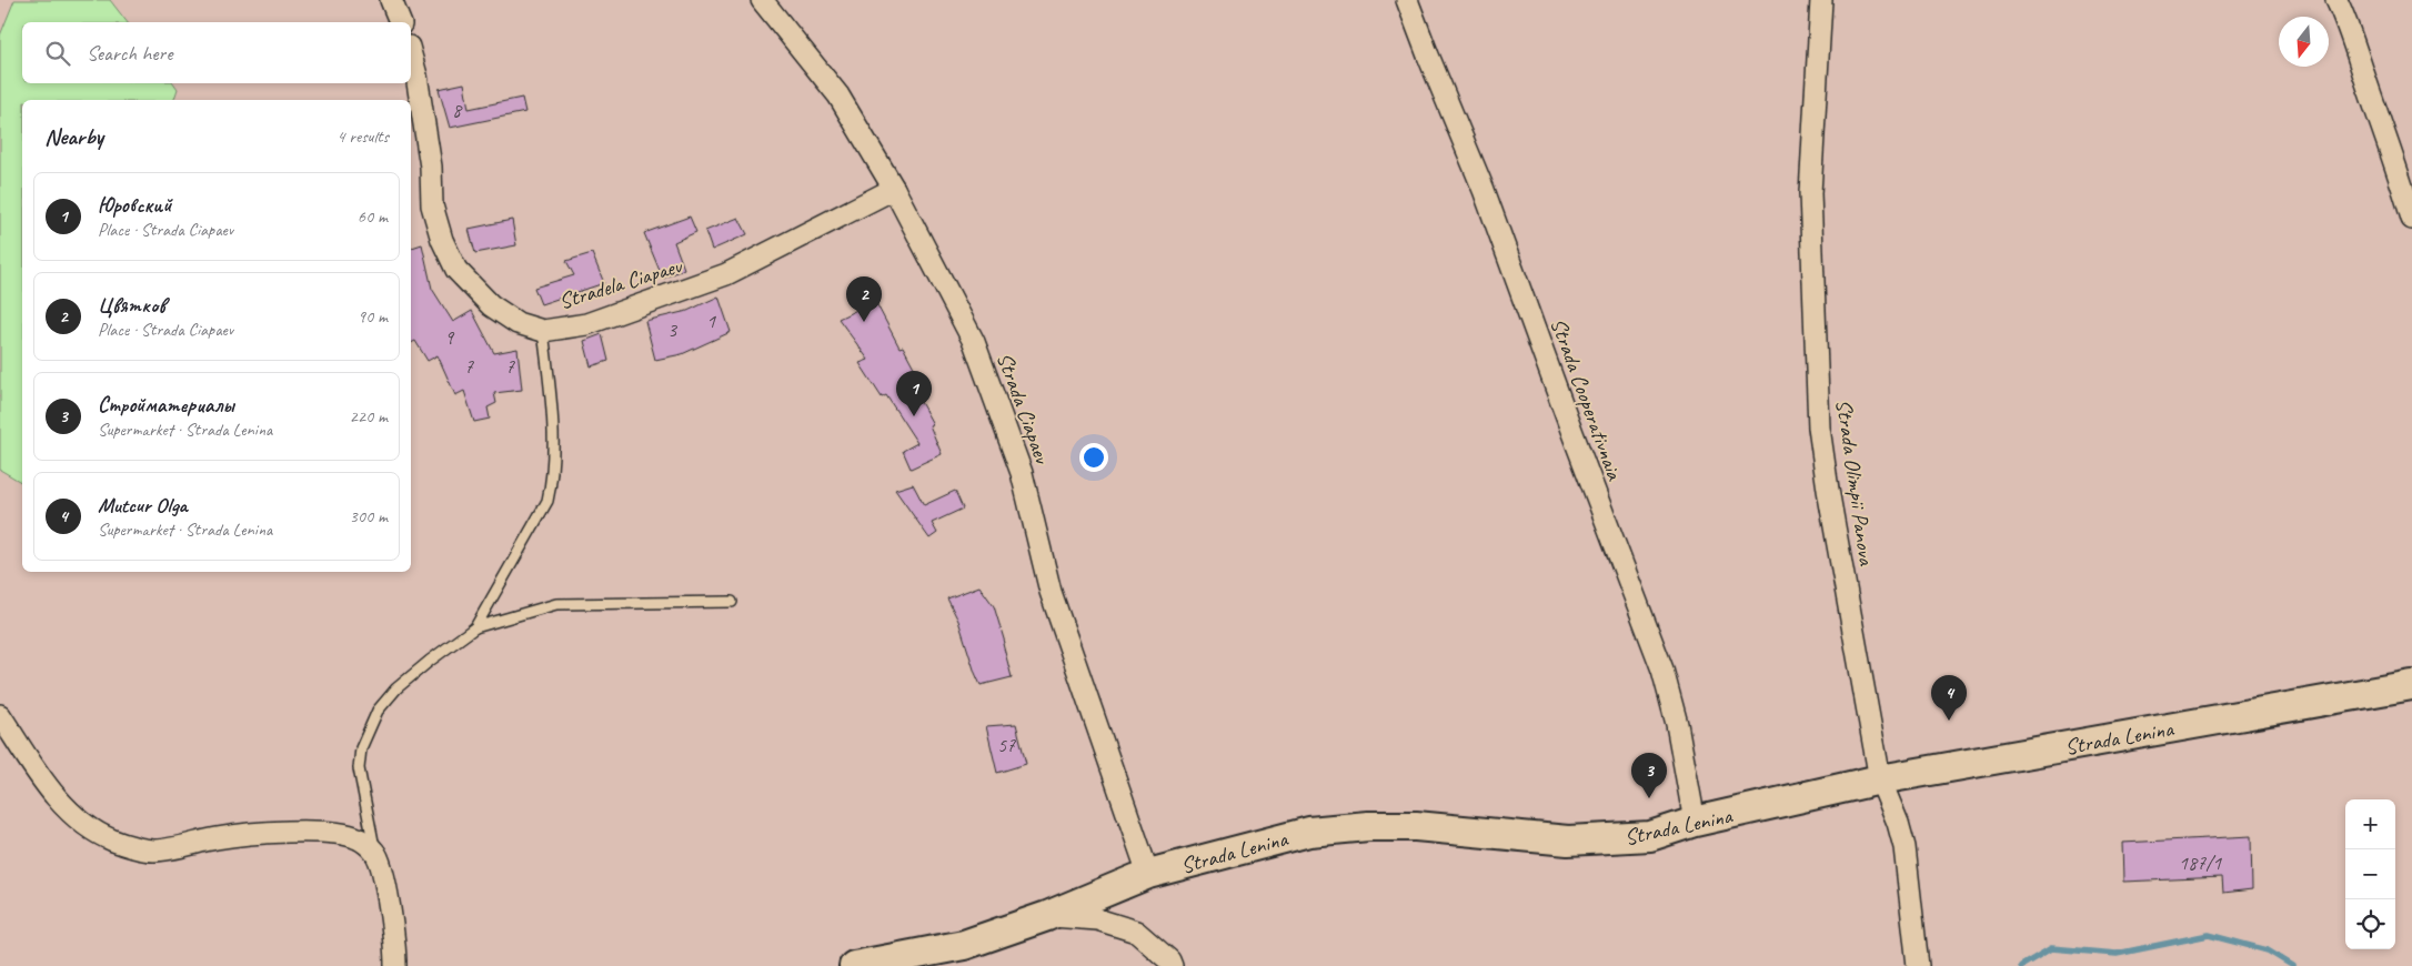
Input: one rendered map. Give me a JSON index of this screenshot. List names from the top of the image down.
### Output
{
  "streets": {
    "street": [
      "Stradela Ciapaev",
      "Strada Cooperativnaia",
      "Strada Ciapaev",
      "Strada Olimpii Panova",
      "Strada Lenina"
    ]
  },
  "crossings": [
    ["Stradela Ciapaev", "Strada Ciapaev"],
    ["Strada Cooperativnaia", "Strada Lenina"],
    ["Strada Ciapaev", "Strada Lenina"],
    ["Strada Olimpii Panova", "Strada Lenina"]
  ],
  "house_numbers": [
    "8",
    "1",
    "3",
    "9",
    "7",
    "7",
    "57",
    "187/1"
  ],
  "north": "bottom",
  "page": {
    "search": "Search here",
    "heading": ["Nearby", "4 results"],
    "list": [
      {
        "mark": "1",
        "name": "Юровский",
        "note": "Place · Strada Ciapaev",
        "value": "60 m"
      },
      {
        "mark": "2",
        "name": "Цвятков",
        "note": "Place · Strada Ciapaev",
        "value": "90 m"
      },
      {
        "mark": "3",
        "name": "Стройматериалы",
        "note": "Supermarket · Strada Lenina",
        "value": "220 m"
      },
      {
        "mark": "4",
        "name": "Mutcur Olga",
        "note": "Supermarket · Strada Lenina",
        "value": "300 m"
      }
    ],
    "pins": [
      "2",
      "1",
      "4",
      "3"
    ],
    "map_buttons": ["+", "−"]
  }
}
